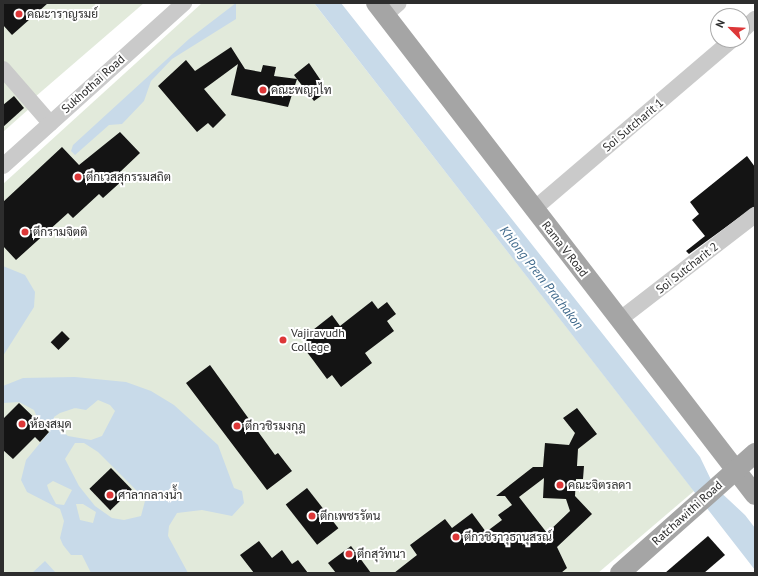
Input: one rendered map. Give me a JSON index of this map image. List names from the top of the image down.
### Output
{
  "streets": {
    "main road": ["Rama V Road", "Ratchawithi Road"],
    "street": ["Sukhothai Road", "Soi Sutcharit 1", "Soi Sutcharit 2"]
  },
  "crossings": [
    ["Soi Sutcharit 1", "Rama V Road"],
    ["Rama V Road", "Soi Sutcharit 2"],
    ["Rama V Road", "Ratchawithi Road"]
  ],
  "water": ["Khlong Prem Prachakon"],
  "places": [
    "คณะาราญรมย์",
    "คณะพญาไท",
    "ตึกเวสสุกรรมสถิต",
    "ตึกรามจิตติ",
    "Vajiravudh College",
    "ห้องสมุด",
    "ตึกวชิรมงกุฎ",
    "คณะจิตรลดา",
    "ศาลากลางน้ำ",
    "ตึกเพชรรัตน",
    "ตึกวชิราวุธานุสรณ์",
    "ตึกสุวัทนา"
  ],
  "north": "top left"
}
